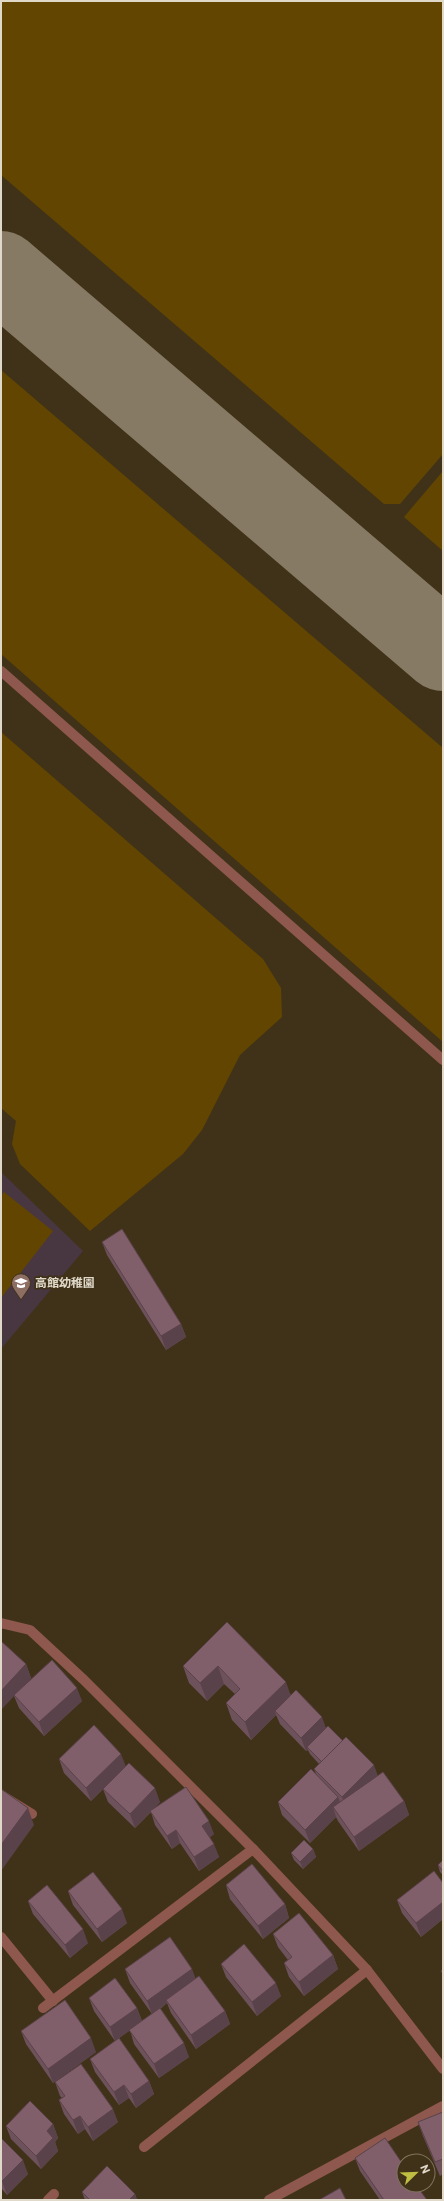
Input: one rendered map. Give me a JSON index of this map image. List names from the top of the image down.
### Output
{
  "places": {
    "school or university": ["高館幼稚園"]
  },
  "north": "top right"
}
